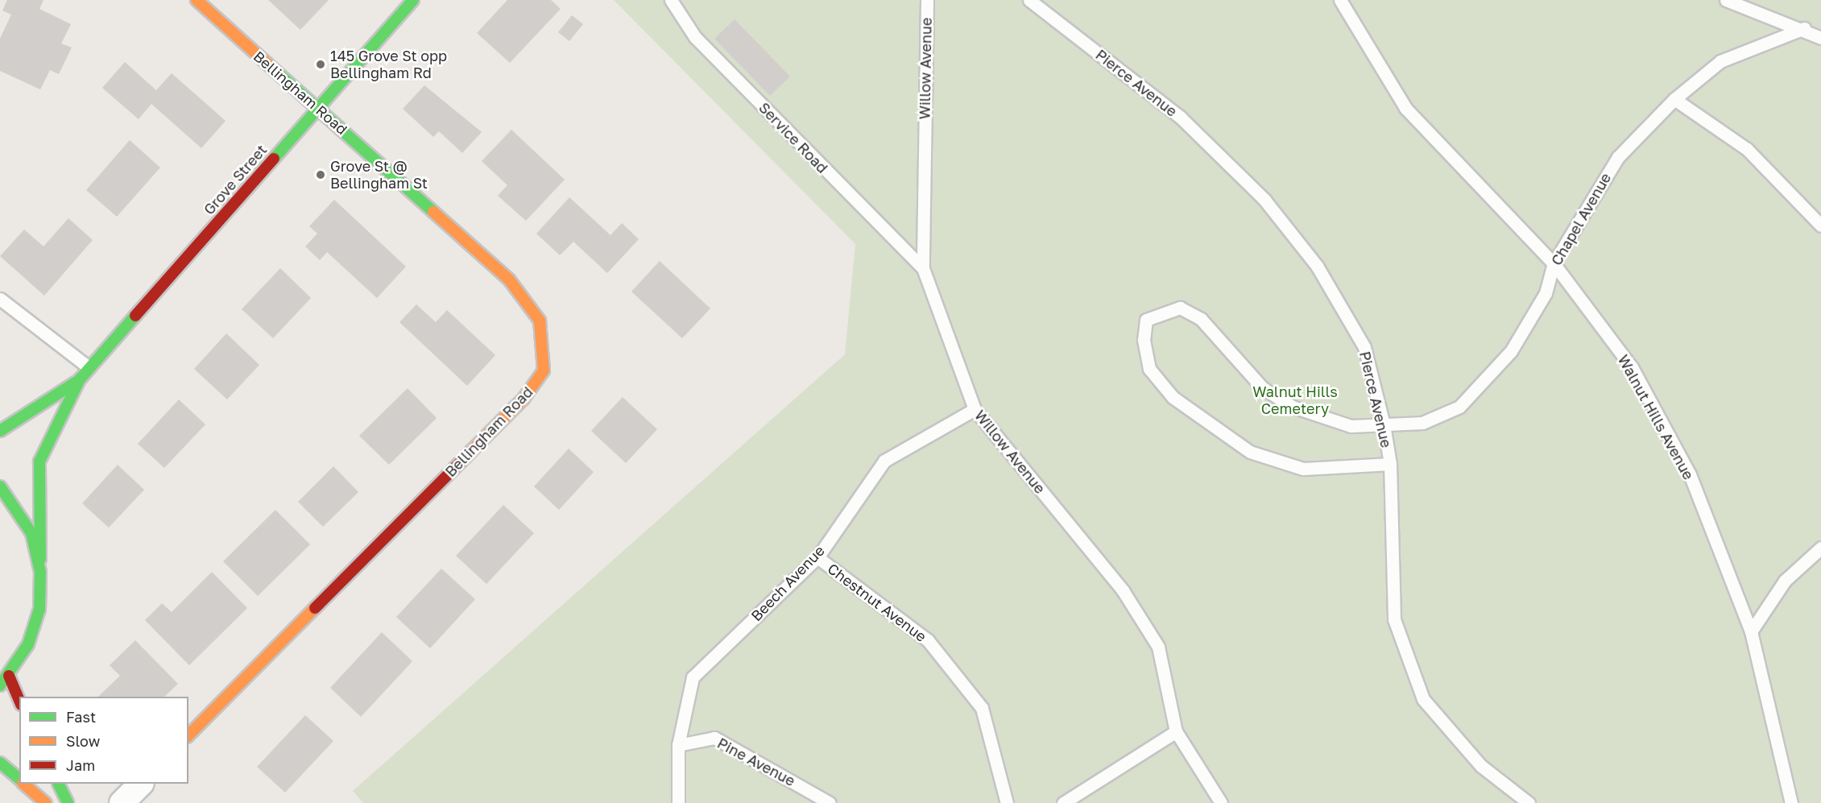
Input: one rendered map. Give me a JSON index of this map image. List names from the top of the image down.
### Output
{
  "streets": {
    "main road": ["Bellingham Road", "Grove Street"],
    "lane": [
      "Willow Avenue",
      "Pierce Avenue",
      "Service Road",
      "Chapel Avenue",
      "Walnut Hills Avenue",
      "Beech Avenue",
      "Chestnut Avenue",
      "Pine Avenue"
    ]
  },
  "crossings": [
    ["Willow Avenue", "Service Road"],
    ["Willow Avenue", "Beech Avenue"],
    ["Pierce Avenue", "Chapel Avenue"],
    ["Bellingham Road", "Grove Street"],
    ["Chapel Avenue", "Walnut Hills Avenue"],
    ["Beech Avenue", "Chestnut Avenue"],
    ["Beech Avenue", "Pine Avenue"]
  ],
  "parks": ["Walnut Hills Cemetery"],
  "places": ["145 Grove St opp Bellingham Rd", "Grove St @ Bellingham St"],
  "legend": ["Fast", "Slow", "Jam"]
}
